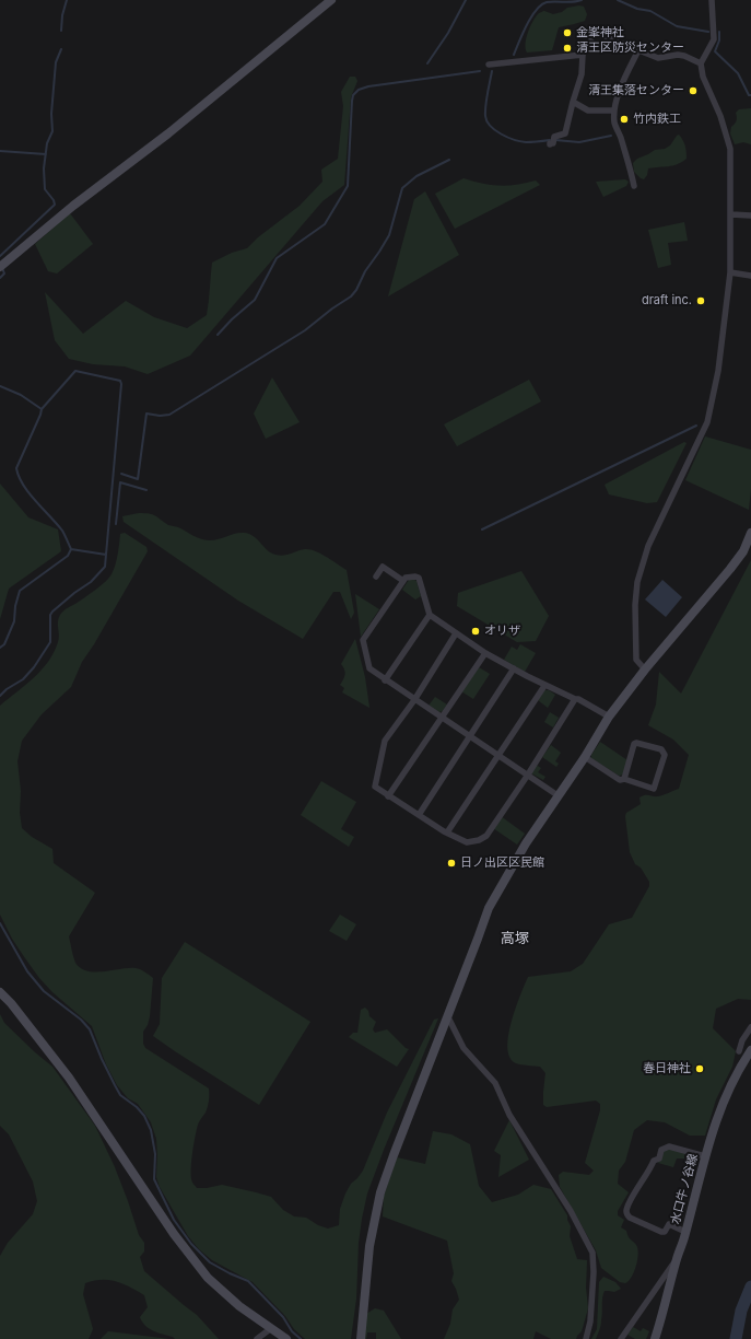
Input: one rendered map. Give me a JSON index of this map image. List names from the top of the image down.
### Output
{
  "streets": {
    "street": ["水口牛ノ谷線"]
  },
  "districts": ["高塚"],
  "places": [
    "金峯神社",
    "清王区防災センター",
    "清王集落センター",
    "竹内鉄工",
    "draft inc.",
    "オリザ",
    "日ノ出区区民館",
    "春日神社"
  ]
}
